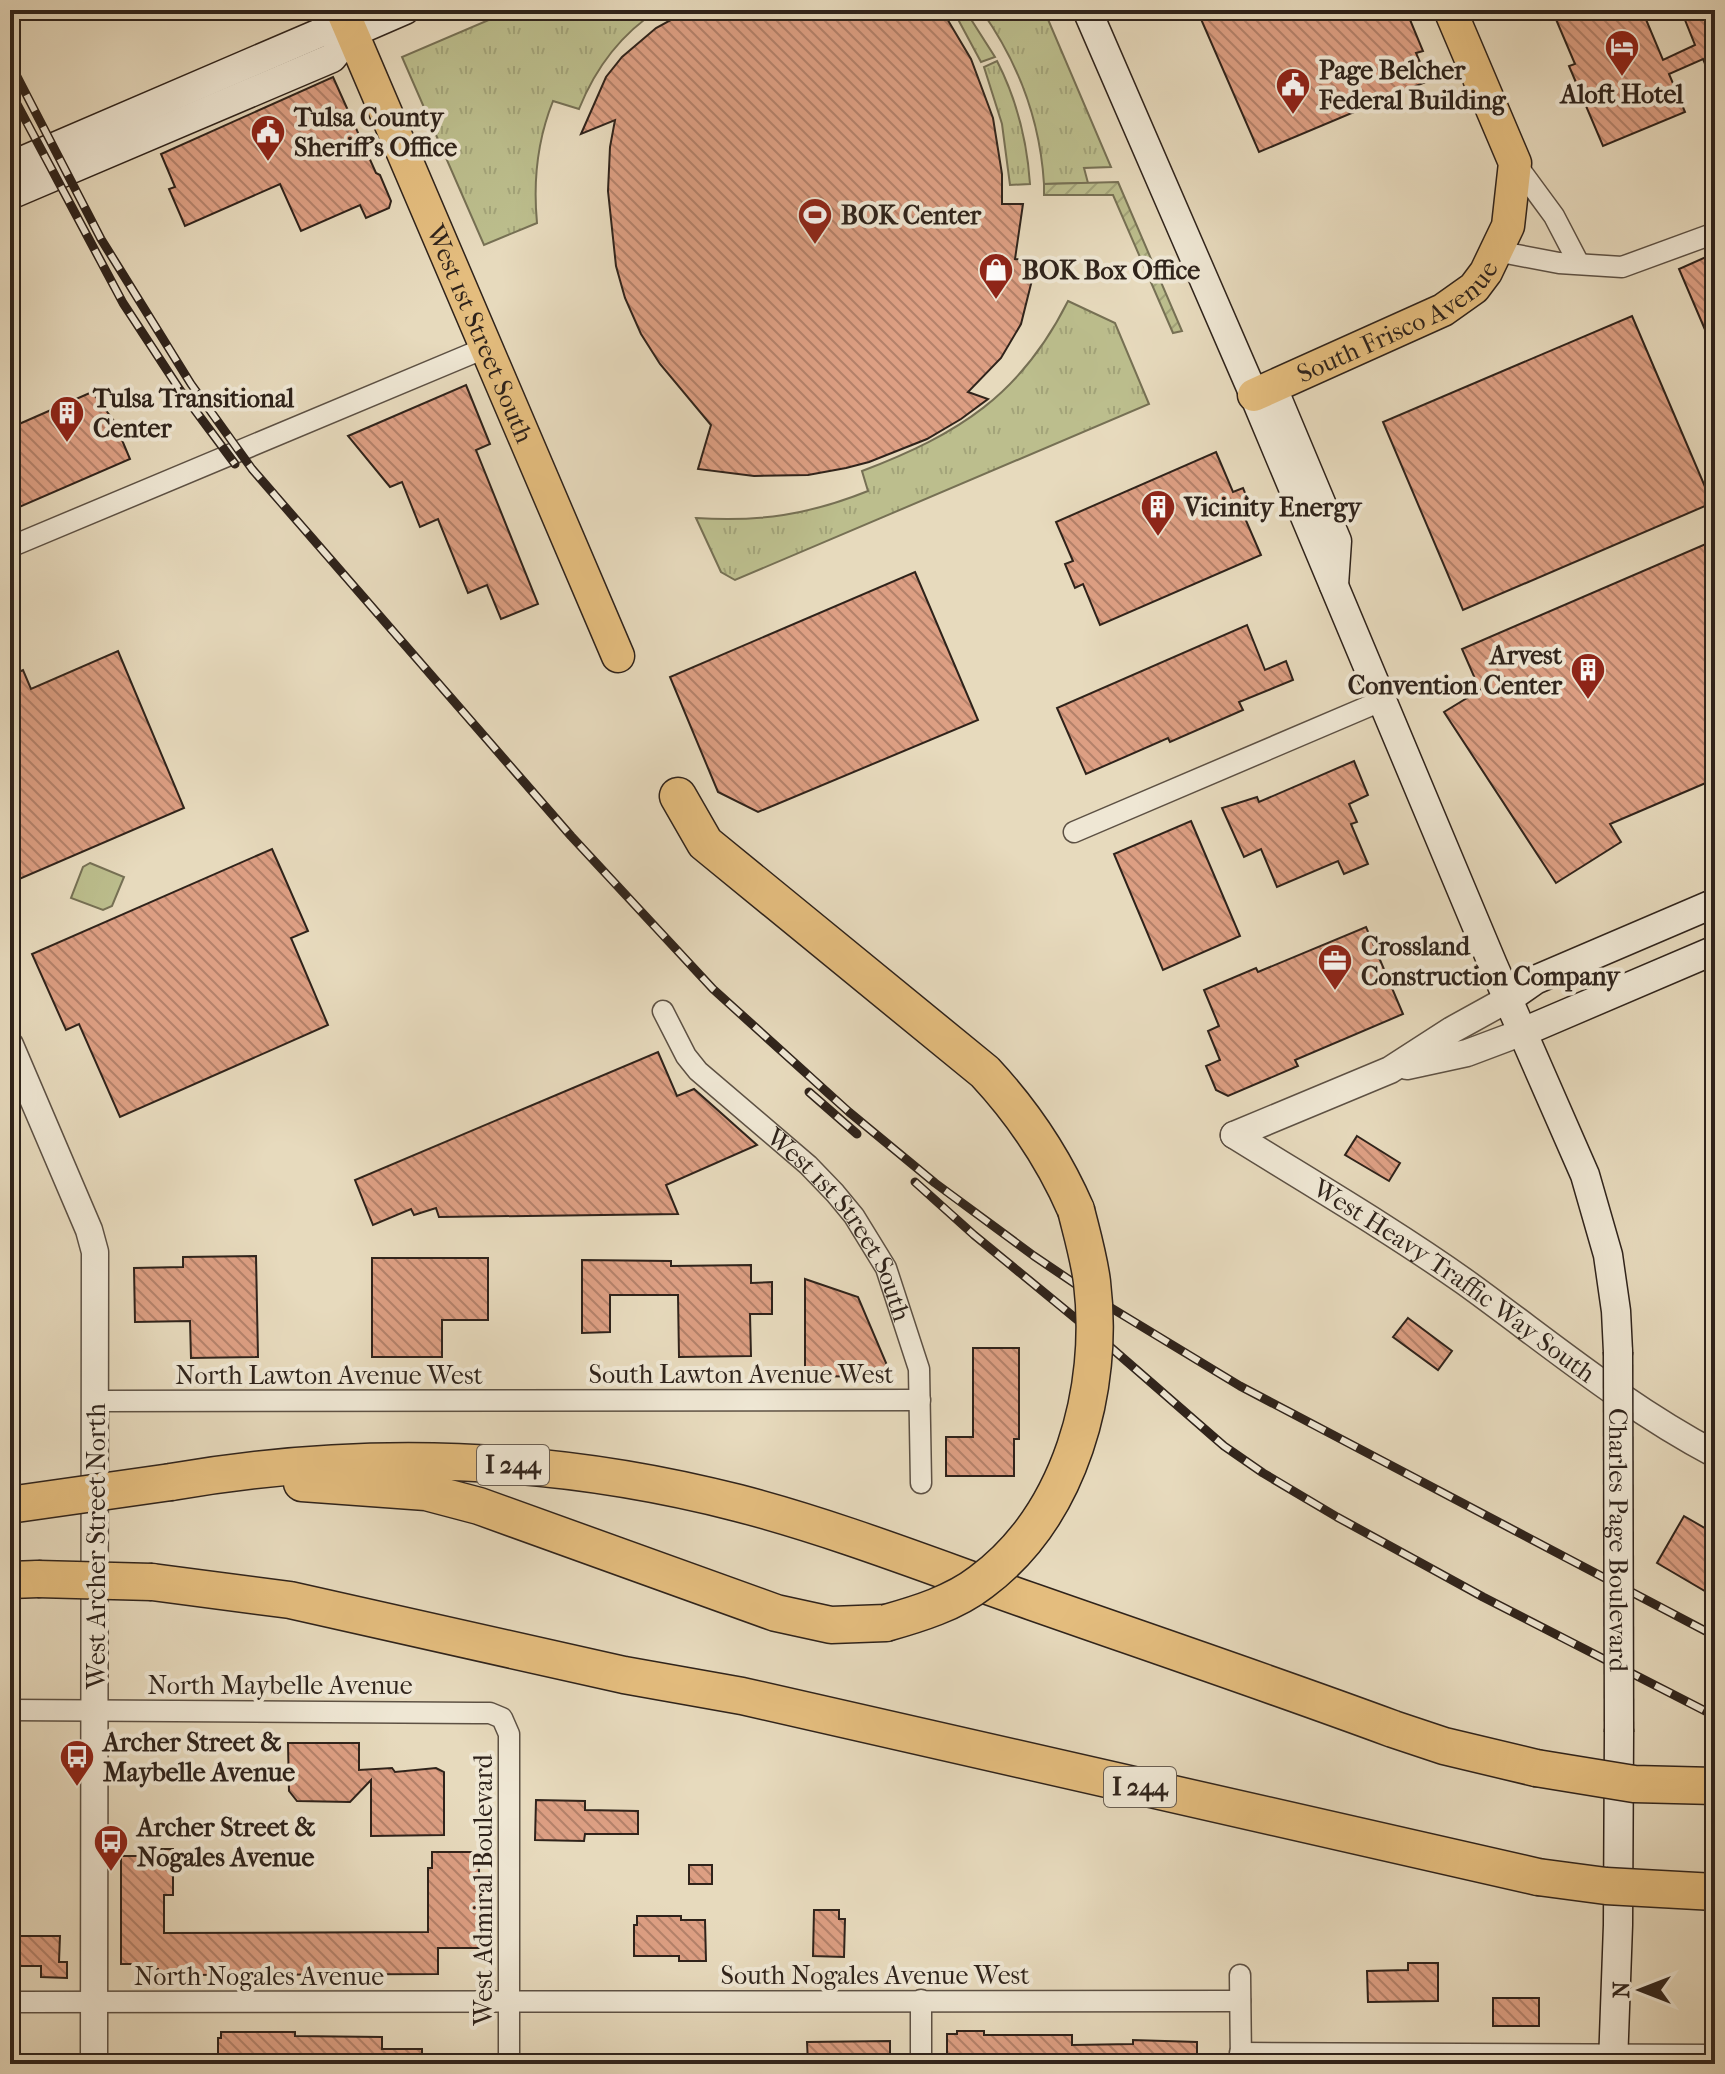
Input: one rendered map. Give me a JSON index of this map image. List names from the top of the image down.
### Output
{
  "streets": {
    "highway": ["I 244"],
    "main road": ["South Frisco Avenue", "West 1st Street South", "Charles Page Boulevard"],
    "street": [
      "West Heavy Traffic Way South",
      "South Lawton Avenue West",
      "North Lawton Avenue West",
      "West Archer Street North",
      "North Maybelle Avenue",
      "West Admiral Boulevard",
      "South Nogales Avenue West",
      "North Nogales Avenue"
    ]
  },
  "crossings": [
    ["South Frisco Avenue", "Charles Page Boulevard"],
    ["West 1st Street South", "South Lawton Avenue West"],
    ["South Lawton Avenue West", "North Lawton Avenue West"],
    ["North Lawton Avenue West", "West Archer Street North"],
    ["West Archer Street North", "North Maybelle Avenue"],
    ["West Archer Street North", "North Nogales Avenue"],
    ["North Maybelle Avenue", "West Admiral Boulevard"],
    ["West Admiral Boulevard", "South Nogales Avenue West"],
    ["West Admiral Boulevard", "North Nogales Avenue"],
    ["South Nogales Avenue West", "North Nogales Avenue"]
  ],
  "places": {
    "hotel": ["Aloft Hotel"],
    "public building": ["Page Belcher Federal Building", "Tulsa County Sheriff's Office"],
    "sports": ["BOK Center"],
    "shop": ["BOK Box Office"],
    "building": ["Tulsa Transitional Center", "Vicinity Energy", "Arvest Convention Center"],
    "office": ["Crossland Construction Company"],
    "bus stop": ["Archer Street & Maybelle Avenue", "Archer Street & Nogales Avenue"]
  },
  "north": "left"
}
